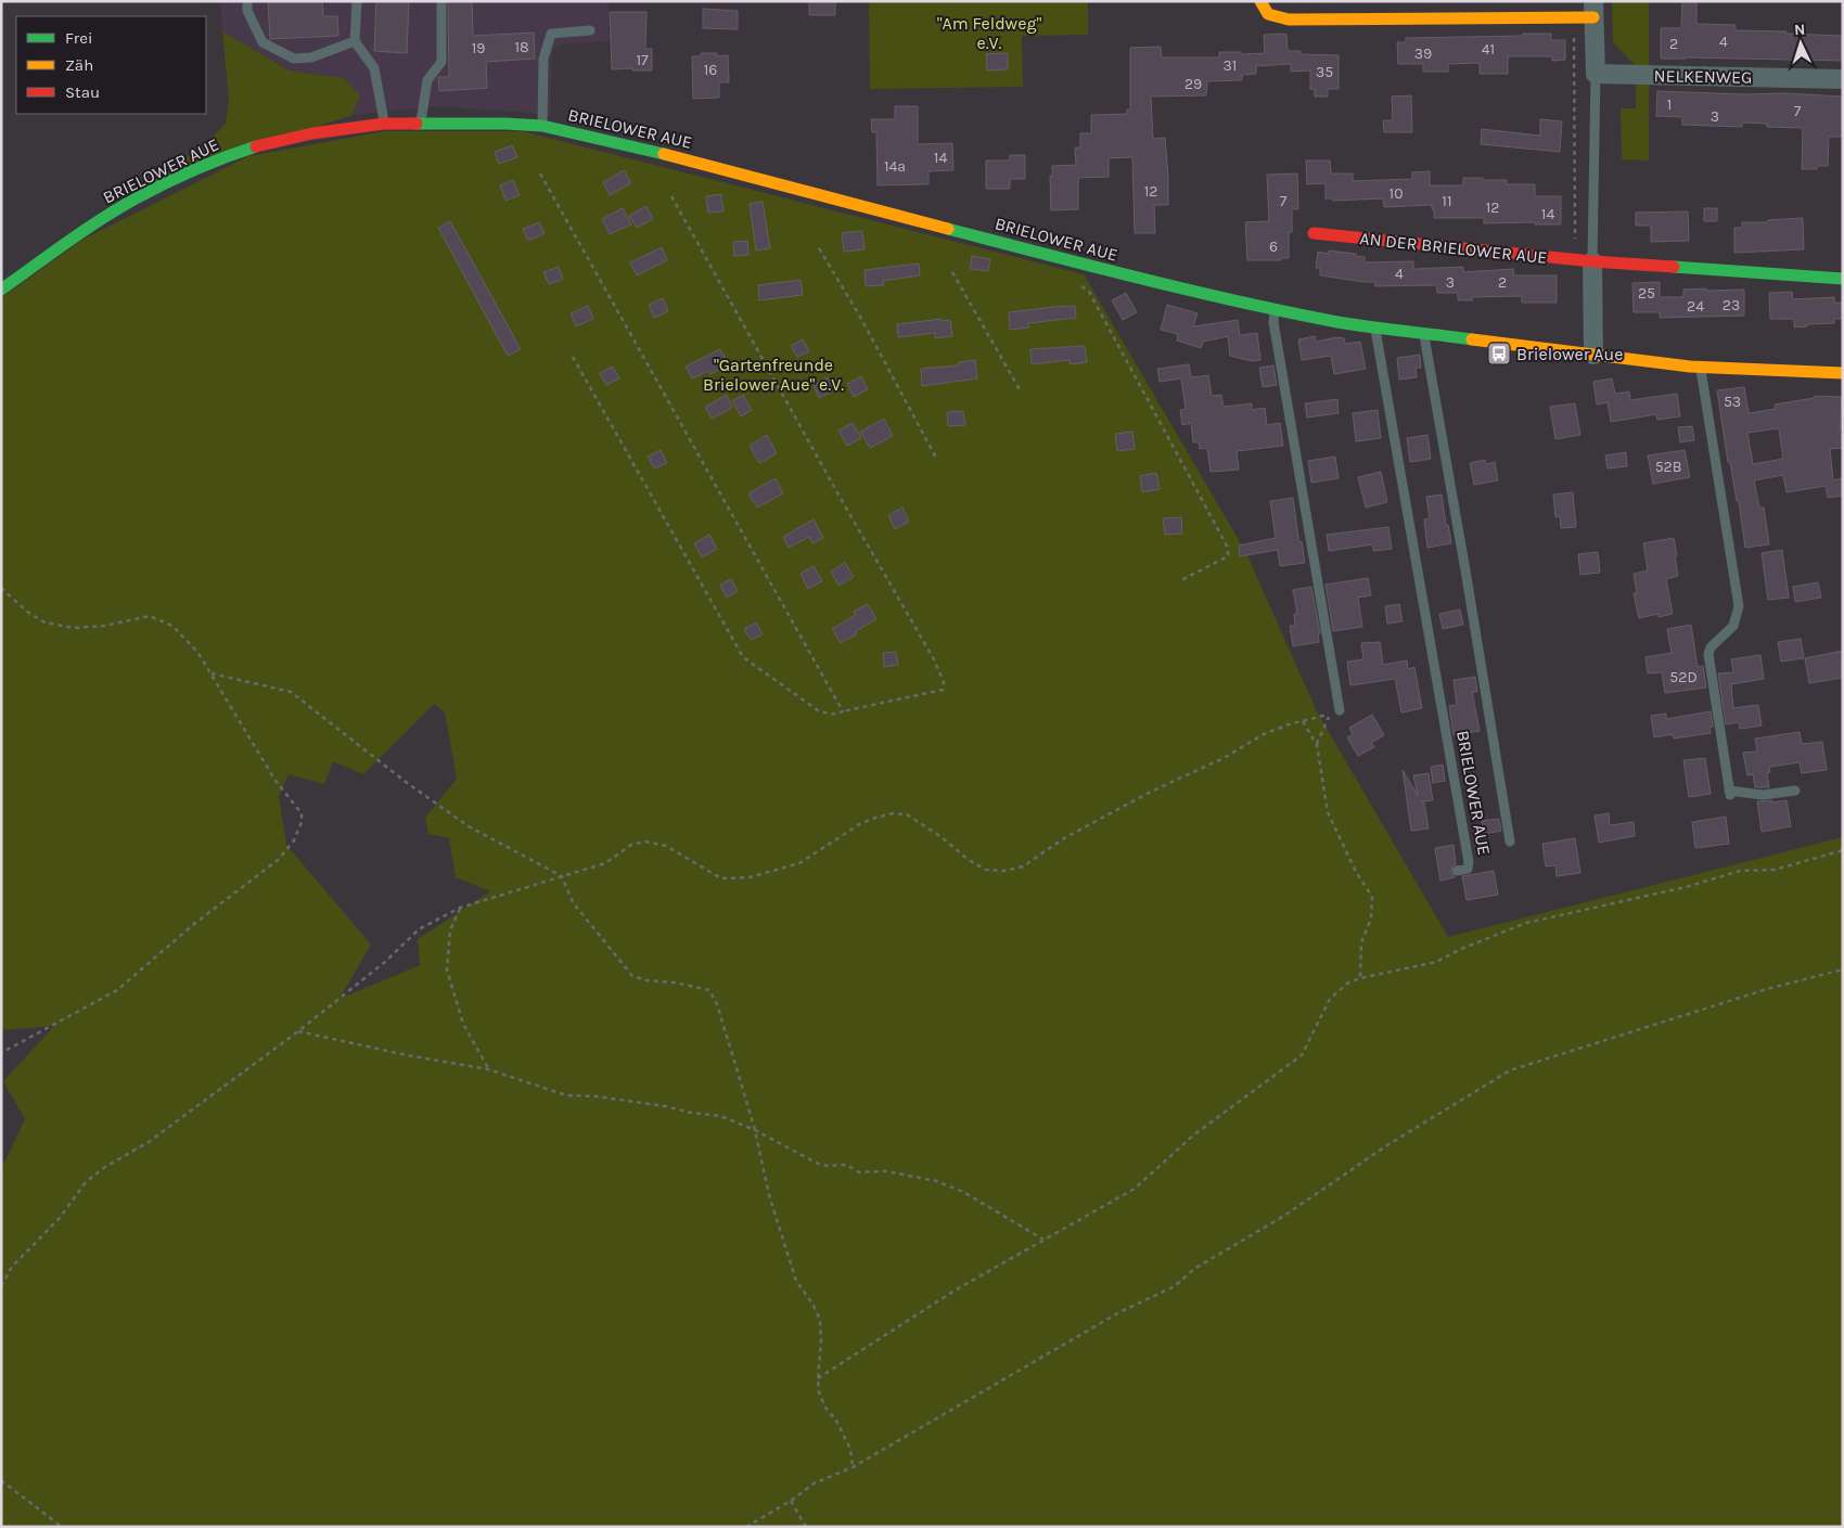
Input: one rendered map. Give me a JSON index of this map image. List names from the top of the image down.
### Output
{
  "streets": {
    "street": ["NELKENWEG", "BRIELOWER AUE", "AN DER BRIELOWER AUE"]
  },
  "parks": ["\"Am Feldweg\" e.V.", "\"Gartenfreunde Brielower Aue\" e.V."],
  "places": {
    "bus stop": ["Brielower Aue"]
  },
  "house_numbers": [
    "4",
    "2",
    "18",
    "19",
    "41",
    "39",
    "17",
    "31",
    "16",
    "35",
    "29",
    "1",
    "7",
    "3",
    "14",
    "14a",
    "12",
    "10",
    "7",
    "11",
    "12",
    "14",
    "6",
    "4",
    "3",
    "2",
    "25",
    "23",
    "24",
    "53",
    "52B",
    "52D"
  ],
  "legend": ["Frei", "Zäh", "Stau"],
  "north": "top"
}
